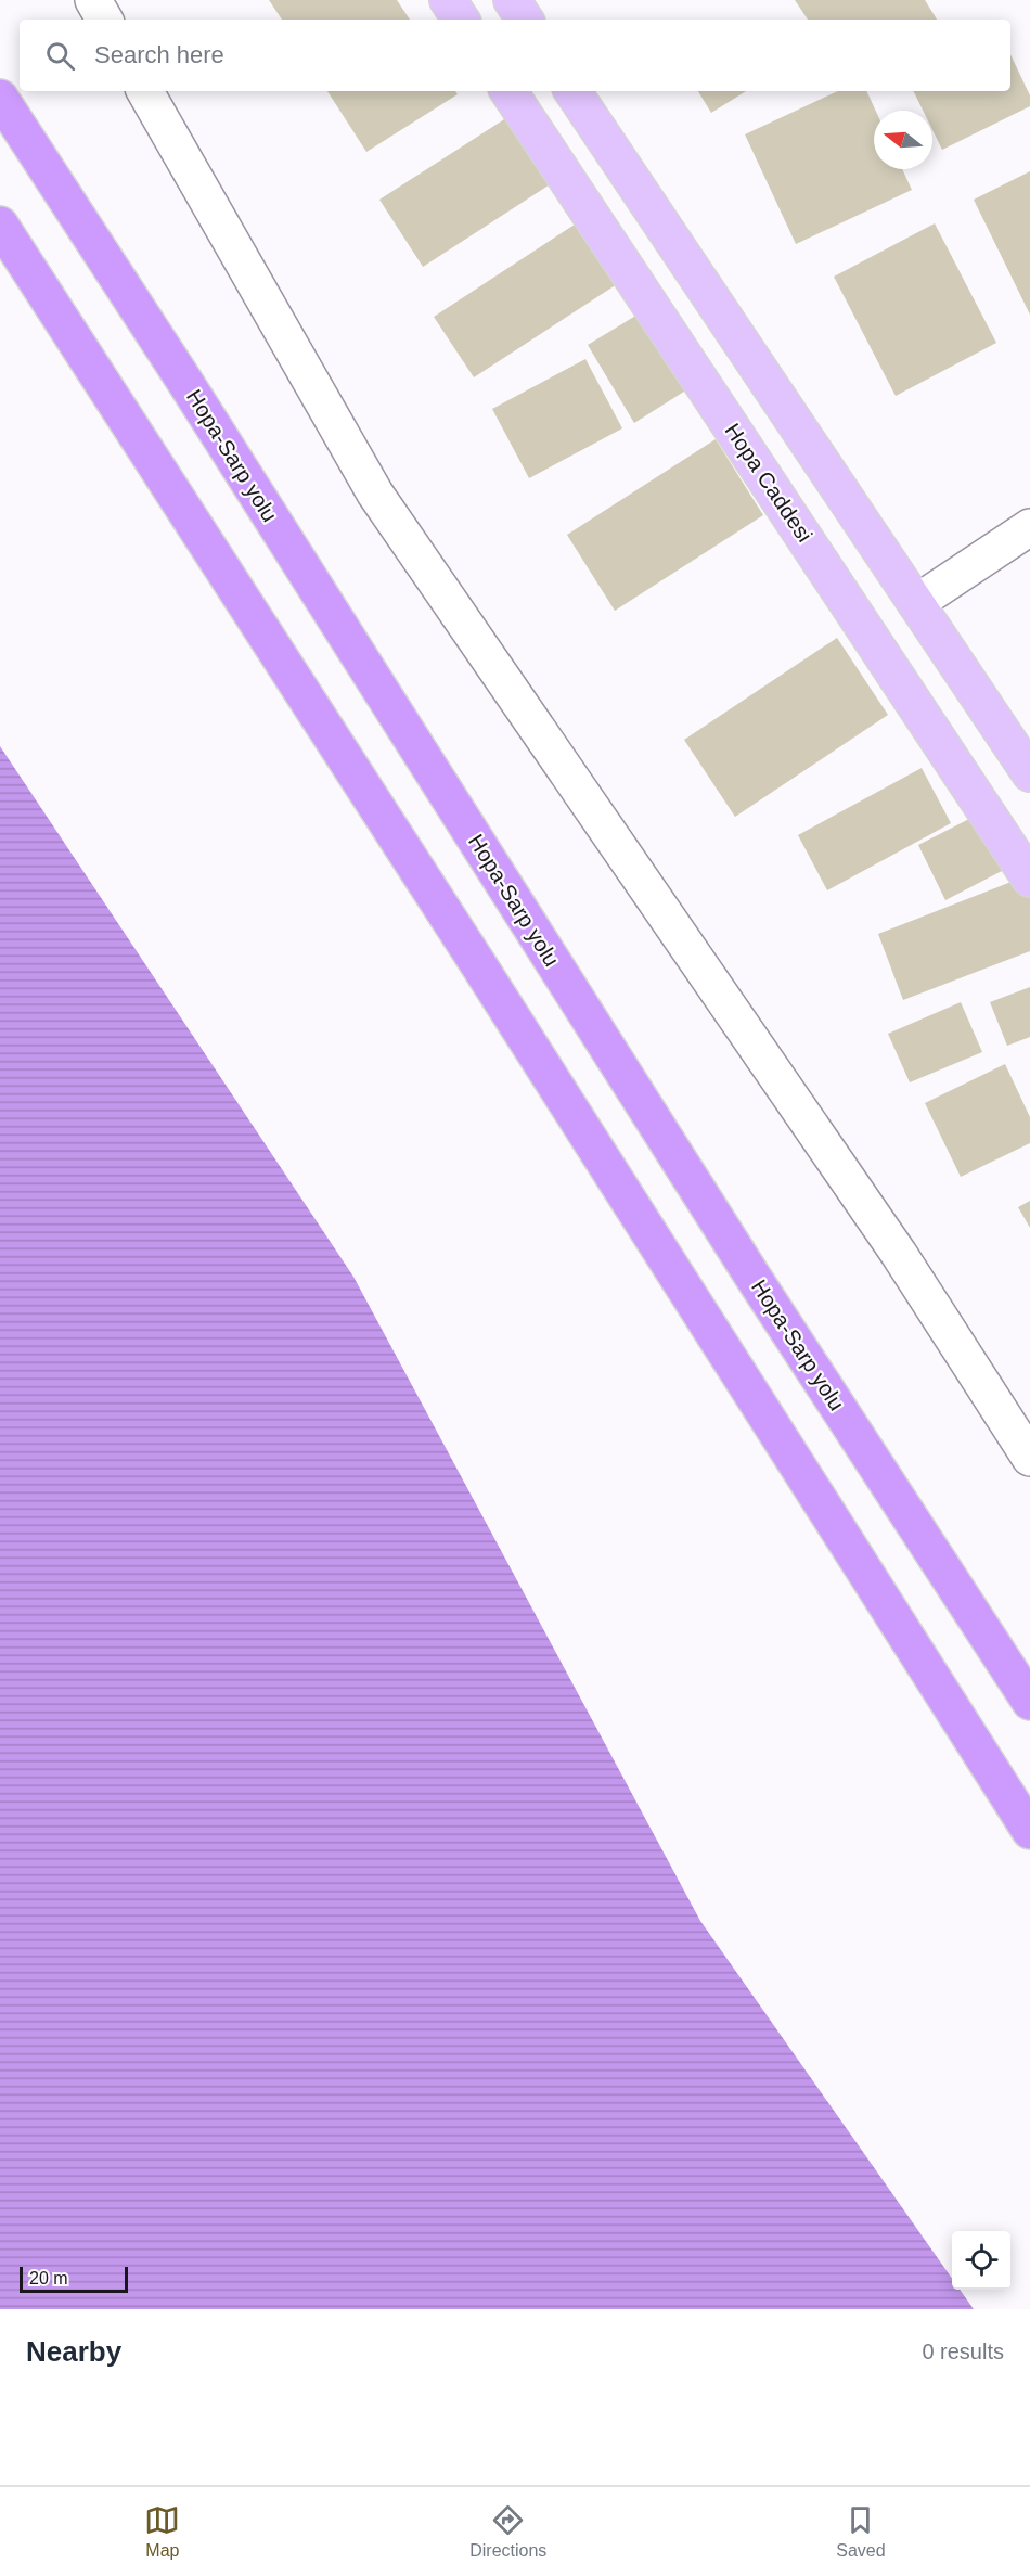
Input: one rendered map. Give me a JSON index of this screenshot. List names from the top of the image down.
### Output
{
  "streets": {
    "highway": ["Hopa-Sarp yolu"],
    "main road": ["Hopa Caddesi"]
  },
  "scale_bar": "20 m",
  "north": "left",
  "page": {
    "search": "Search here",
    "scale": "20 m",
    "heading": ["Nearby", "0 results"],
    "nav": ["Map", "Directions", "Saved"]
  }
}
